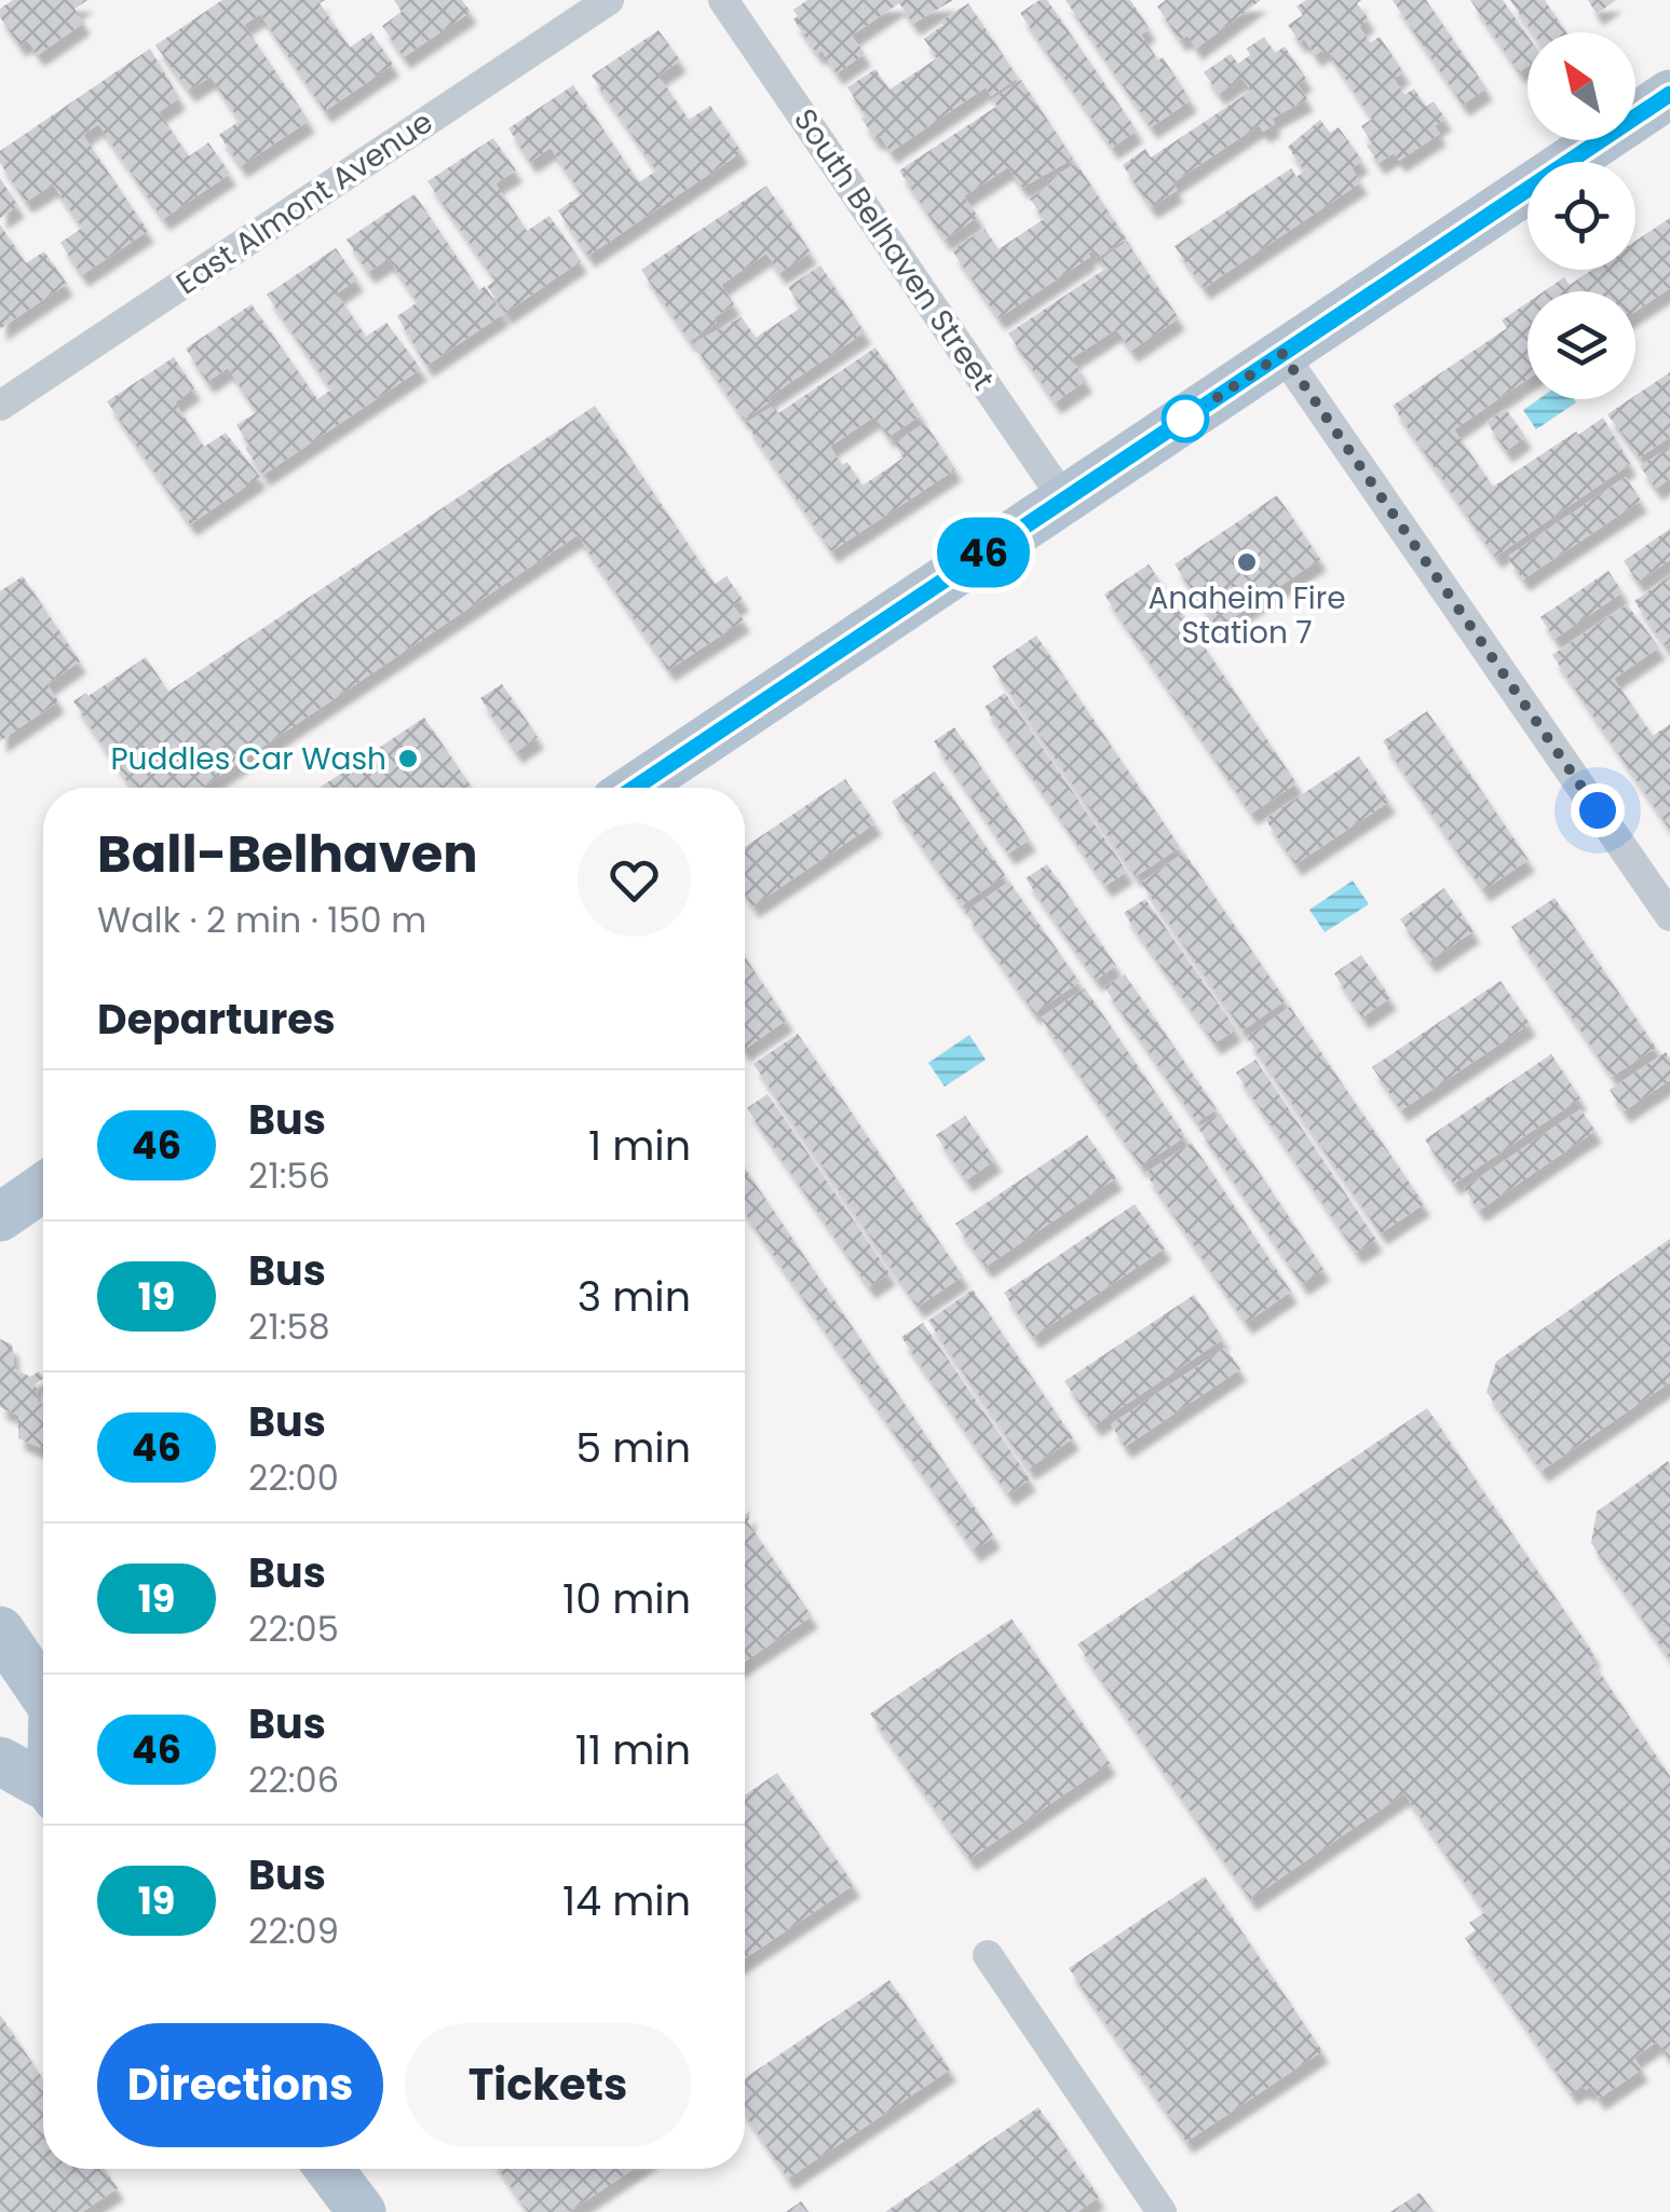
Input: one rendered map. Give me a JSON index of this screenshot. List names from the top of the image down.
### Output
{
  "streets": {
    "street": ["East Almont Avenue", "South Belhaven Street"]
  },
  "places": ["Anaheim Fire Station 7", "Puddles Car Wash"],
  "lines": ["bus line 46"],
  "north": "top left",
  "page": {
    "on_map": "46",
    "heading": [
      ["Ball-Belhaven", "Walk · 2 min · 150 m"],
      "Departures"
    ],
    "list": [
      {
        "mark": "46",
        "name": "Bus",
        "note": "21:56",
        "value": "1 min"
      },
      {
        "mark": "19",
        "name": "Bus",
        "note": "21:58",
        "value": "3 min"
      },
      {
        "mark": "46",
        "name": "Bus",
        "note": "22:00",
        "value": "5 min"
      },
      {
        "mark": "19",
        "name": "Bus",
        "note": "22:05",
        "value": "10 min"
      },
      {
        "mark": "46",
        "name": "Bus",
        "note": "22:06",
        "value": "11 min"
      },
      {
        "mark": "19",
        "name": "Bus",
        "note": "22:09",
        "value": "14 min"
      }
    ],
    "buttons": ["Directions", "Tickets"]
  }
}
